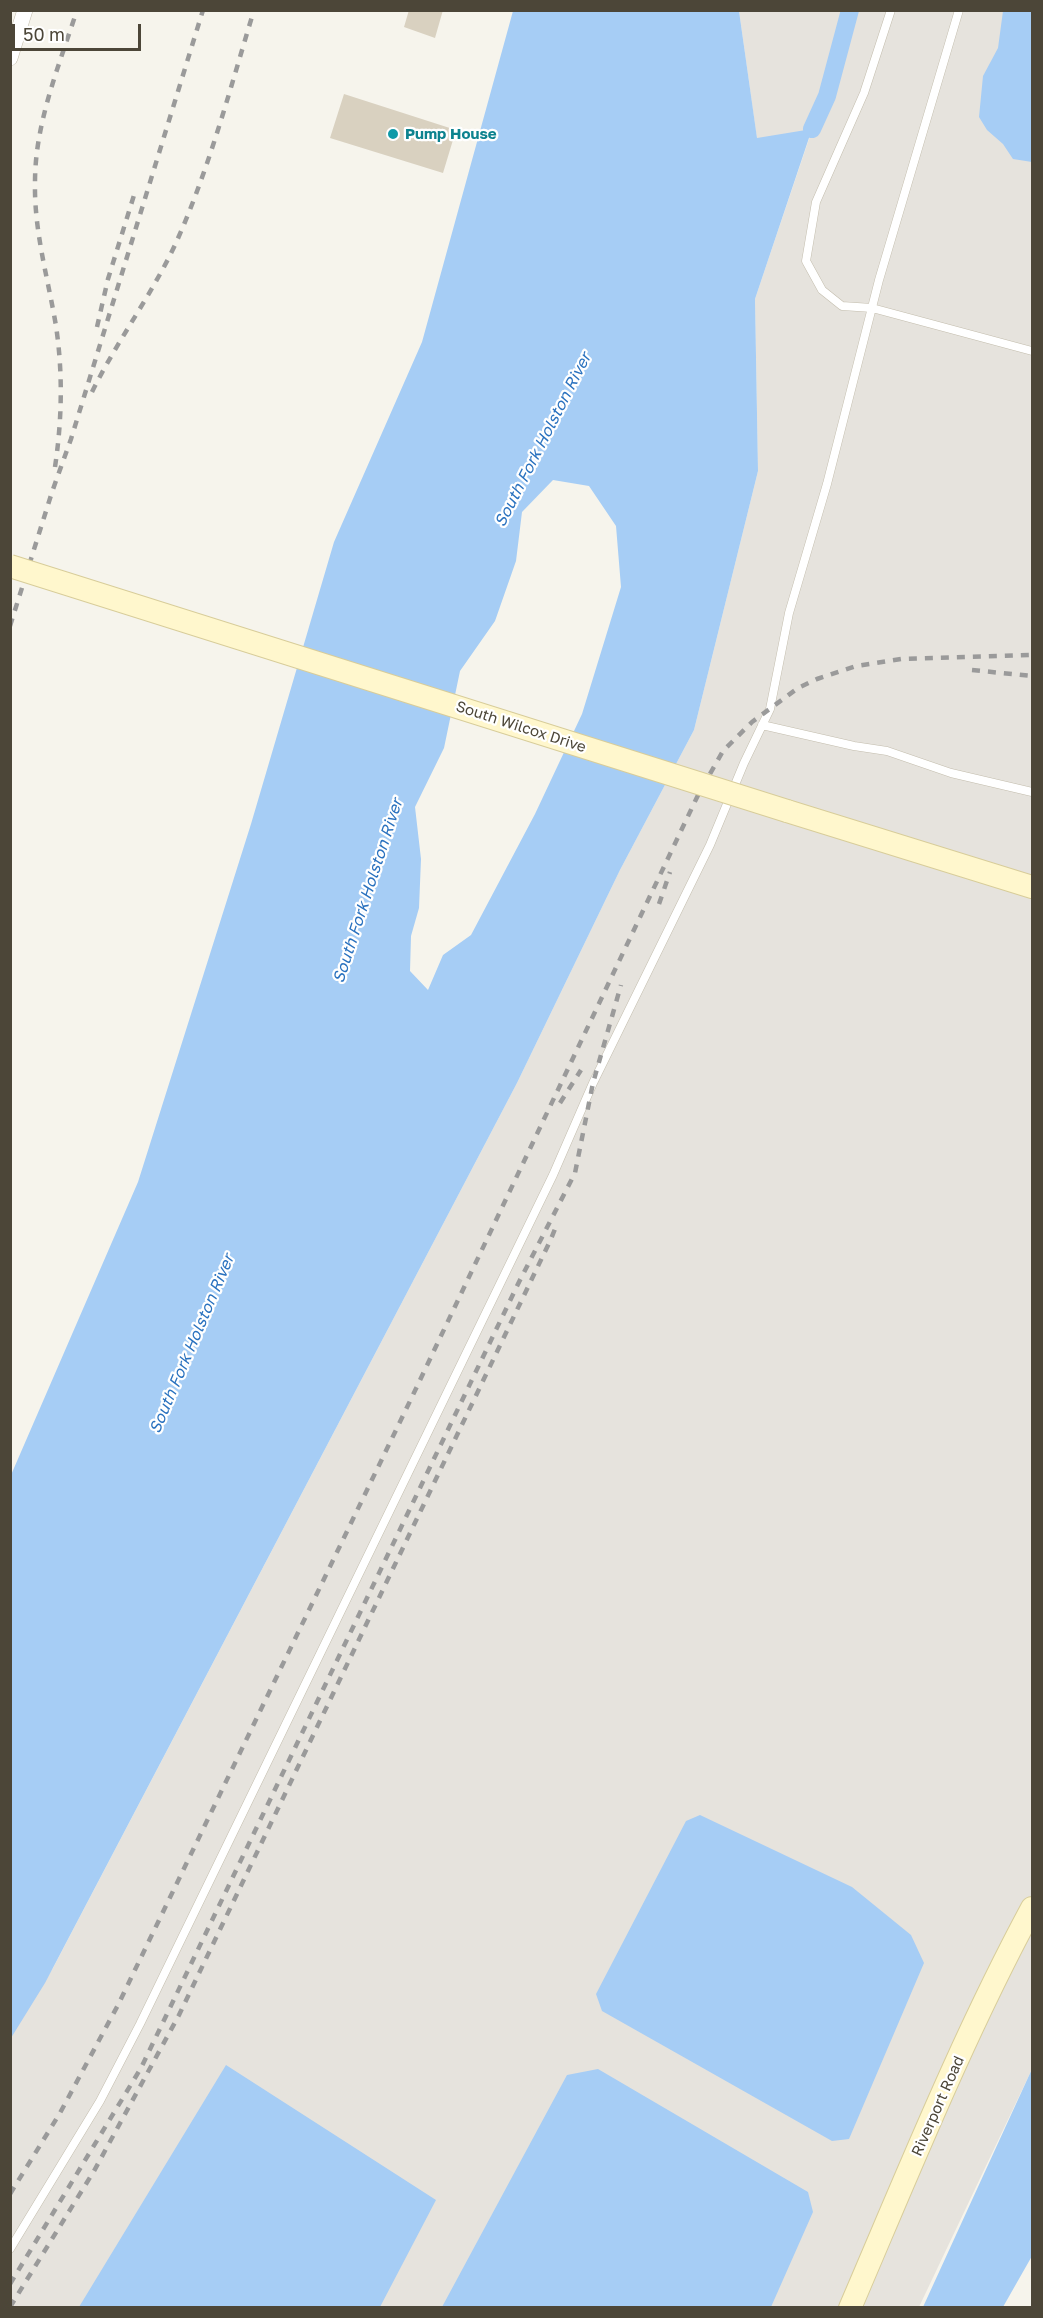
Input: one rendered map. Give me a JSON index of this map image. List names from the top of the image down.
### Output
{
  "streets": {
    "main road": ["South Wilcox Drive", "Riverport Road"]
  },
  "water": ["South Fork Holston River"],
  "places": ["Pump House"],
  "scale_bar": "50 m"
}
